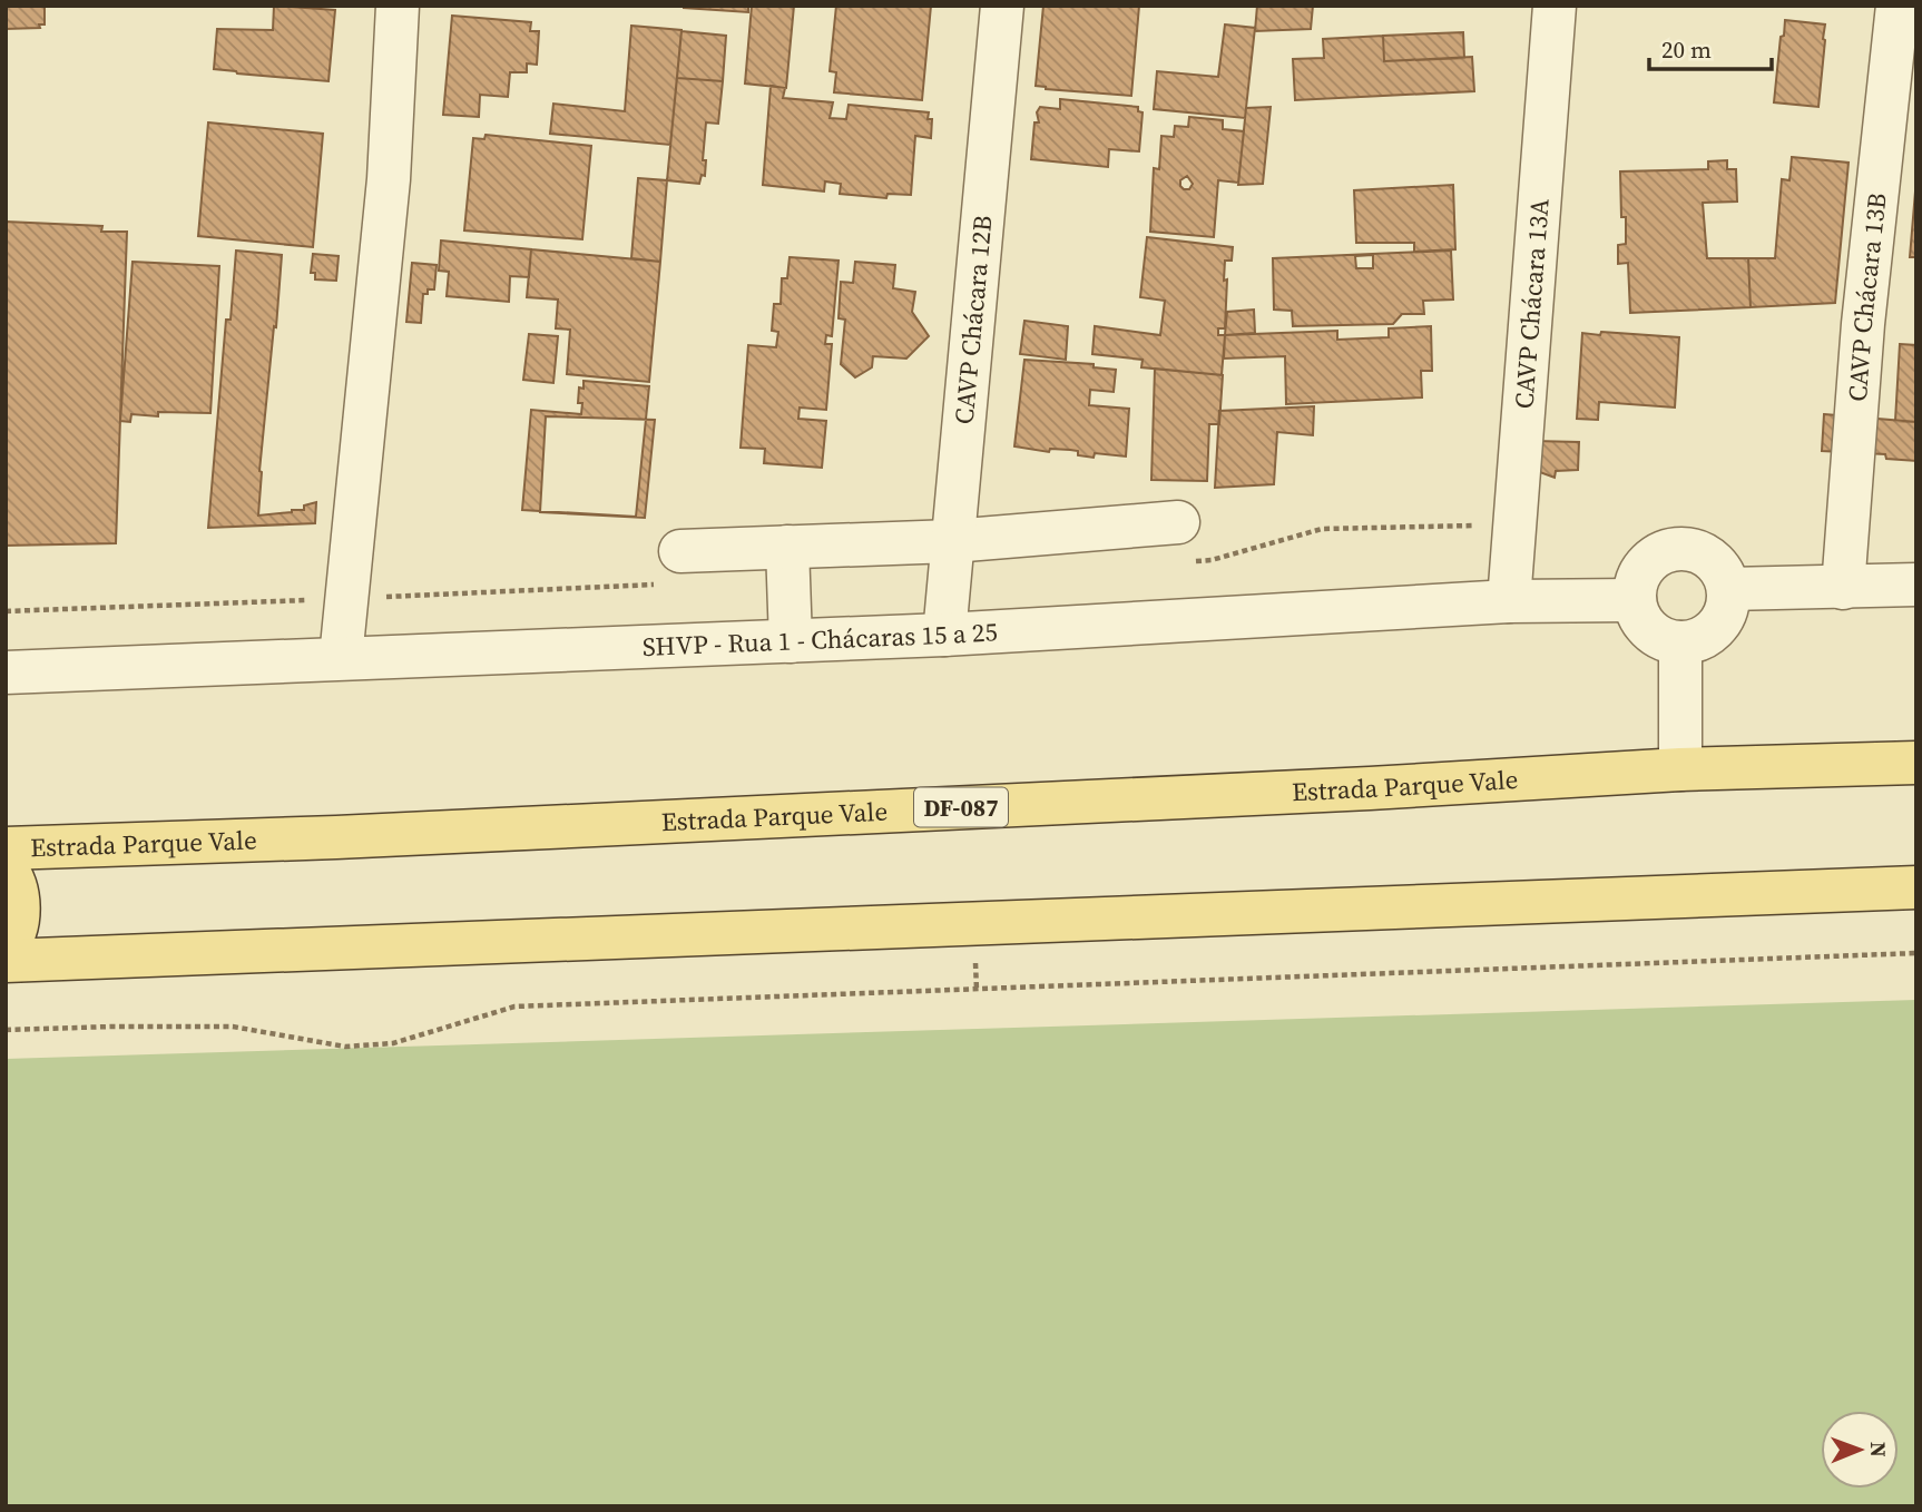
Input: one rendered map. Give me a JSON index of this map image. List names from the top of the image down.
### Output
{
  "streets": {
    "main road": ["Estrada Parque Vale", "DF-087"],
    "street": [
      "CAVP Chácara 13B",
      "CAVP Chácara 13A",
      "CAVP Chácara 12B",
      "SHVP - Rua 1 - Chácaras 15 a 25"
    ]
  },
  "crossings": [
    ["CAVP Chácara 13A", "SHVP - Rua 1 - Chácaras 15 a 25"],
    ["CAVP Chácara 12B", "SHVP - Rua 1 - Chácaras 15 a 25"]
  ],
  "scale_bar": "20 m",
  "north": "right"
}
